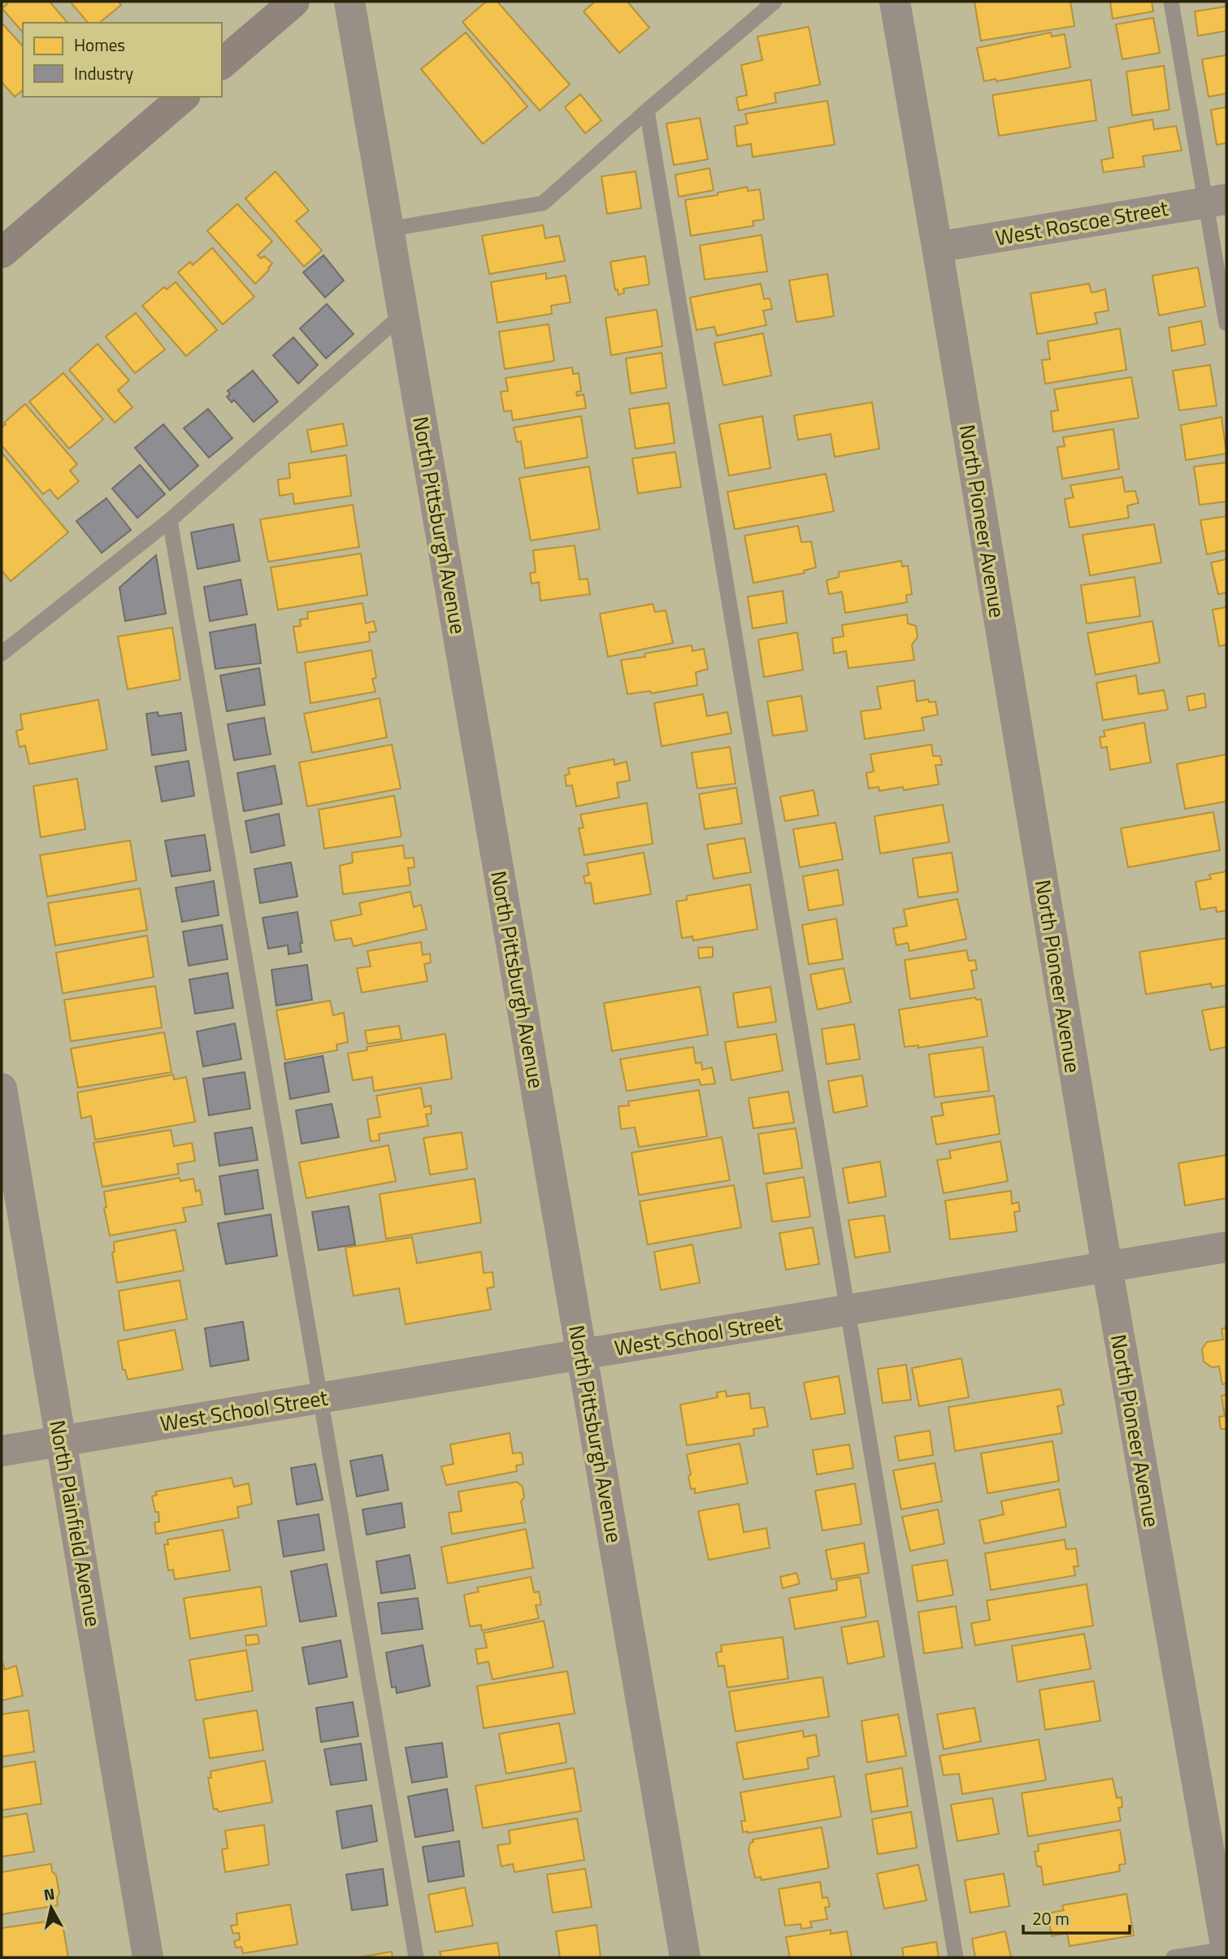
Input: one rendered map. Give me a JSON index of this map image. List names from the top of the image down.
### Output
{
  "streets": {
    "street": [
      "West Roscoe Street",
      "North Pioneer Avenue",
      "North Pittsburgh Avenue",
      "West School Street",
      "North Plainfield Avenue"
    ]
  },
  "crossings": [
    ["West Roscoe Street", "North Pioneer Avenue"],
    ["North Pioneer Avenue", "West School Street"],
    ["North Pittsburgh Avenue", "West School Street"],
    ["West School Street", "North Plainfield Avenue"]
  ],
  "legend": ["Homes", "Industry"],
  "scale_bar": "20 m",
  "north": "top"
}
